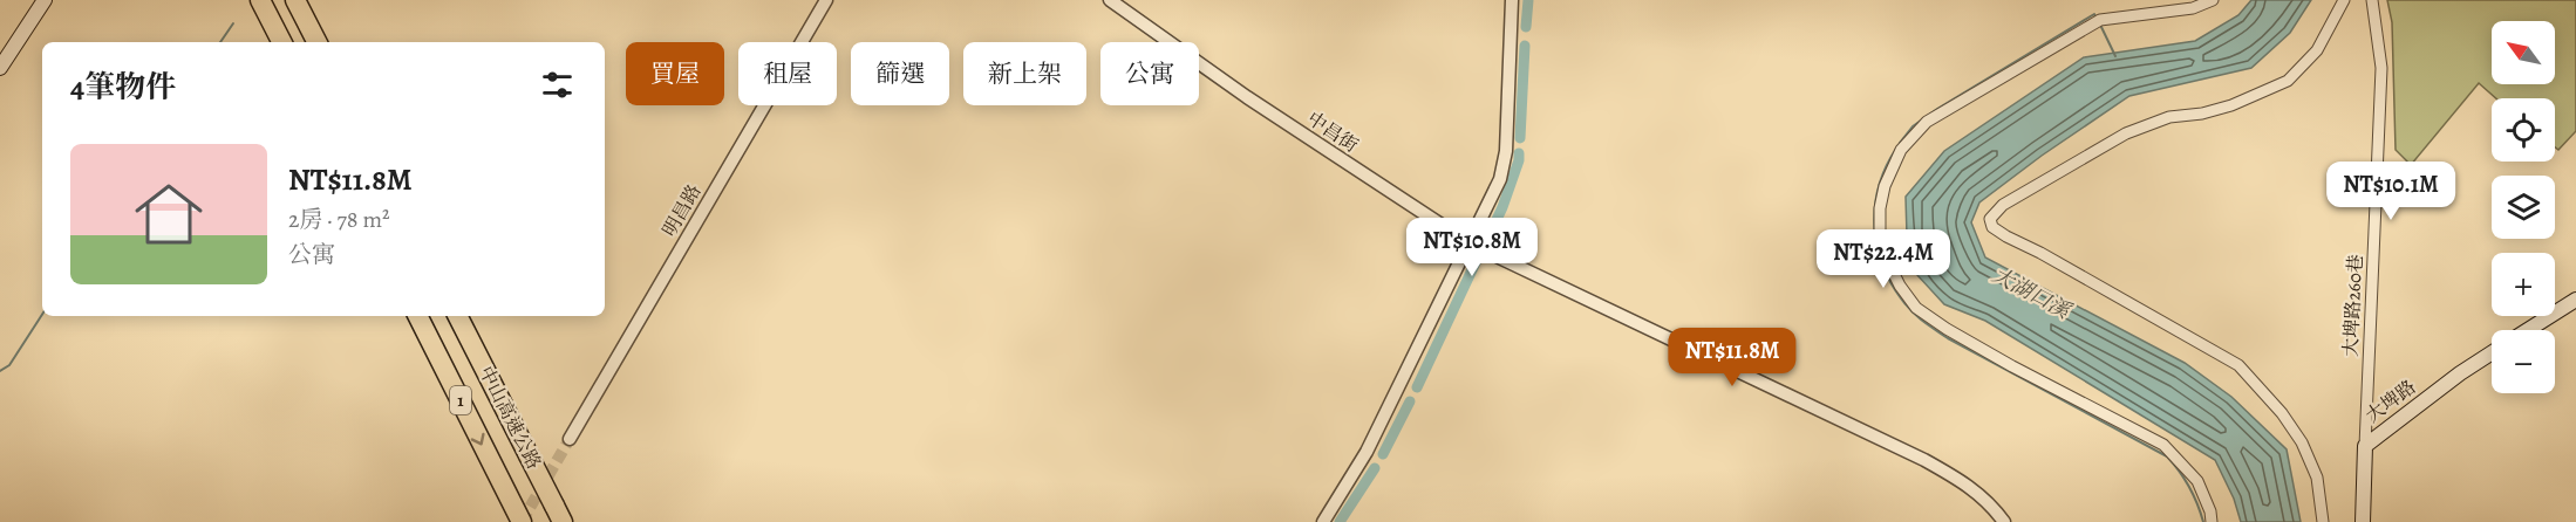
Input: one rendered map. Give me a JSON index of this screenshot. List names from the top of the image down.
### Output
{
  "streets": {
    "highway": ["1", "中山高速公路"],
    "main road": ["大埤路"],
    "street": ["中昌街", "明昌路", "大埤路260巷"]
  },
  "crossings": [
    ["大埤路260巷", "大埤路"]
  ],
  "water": ["大湖口溪"],
  "north": "top left",
  "page": {
    "map_buttons": ["+", "−"],
    "chip": [
      "買屋",
      "租屋",
      "篩選",
      "新上架",
      "公寓"
    ],
    "heading": "4筆物件",
    "list": [
      {
        "name": "NT$11.8M",
        "note": "2房 · 78 m² · 公寓"
      }
    ],
    "price": [
      "NT$10.1M",
      "NT$10.8M",
      "NT$22.4M",
      "NT$11.8M"
    ]
  }
}
